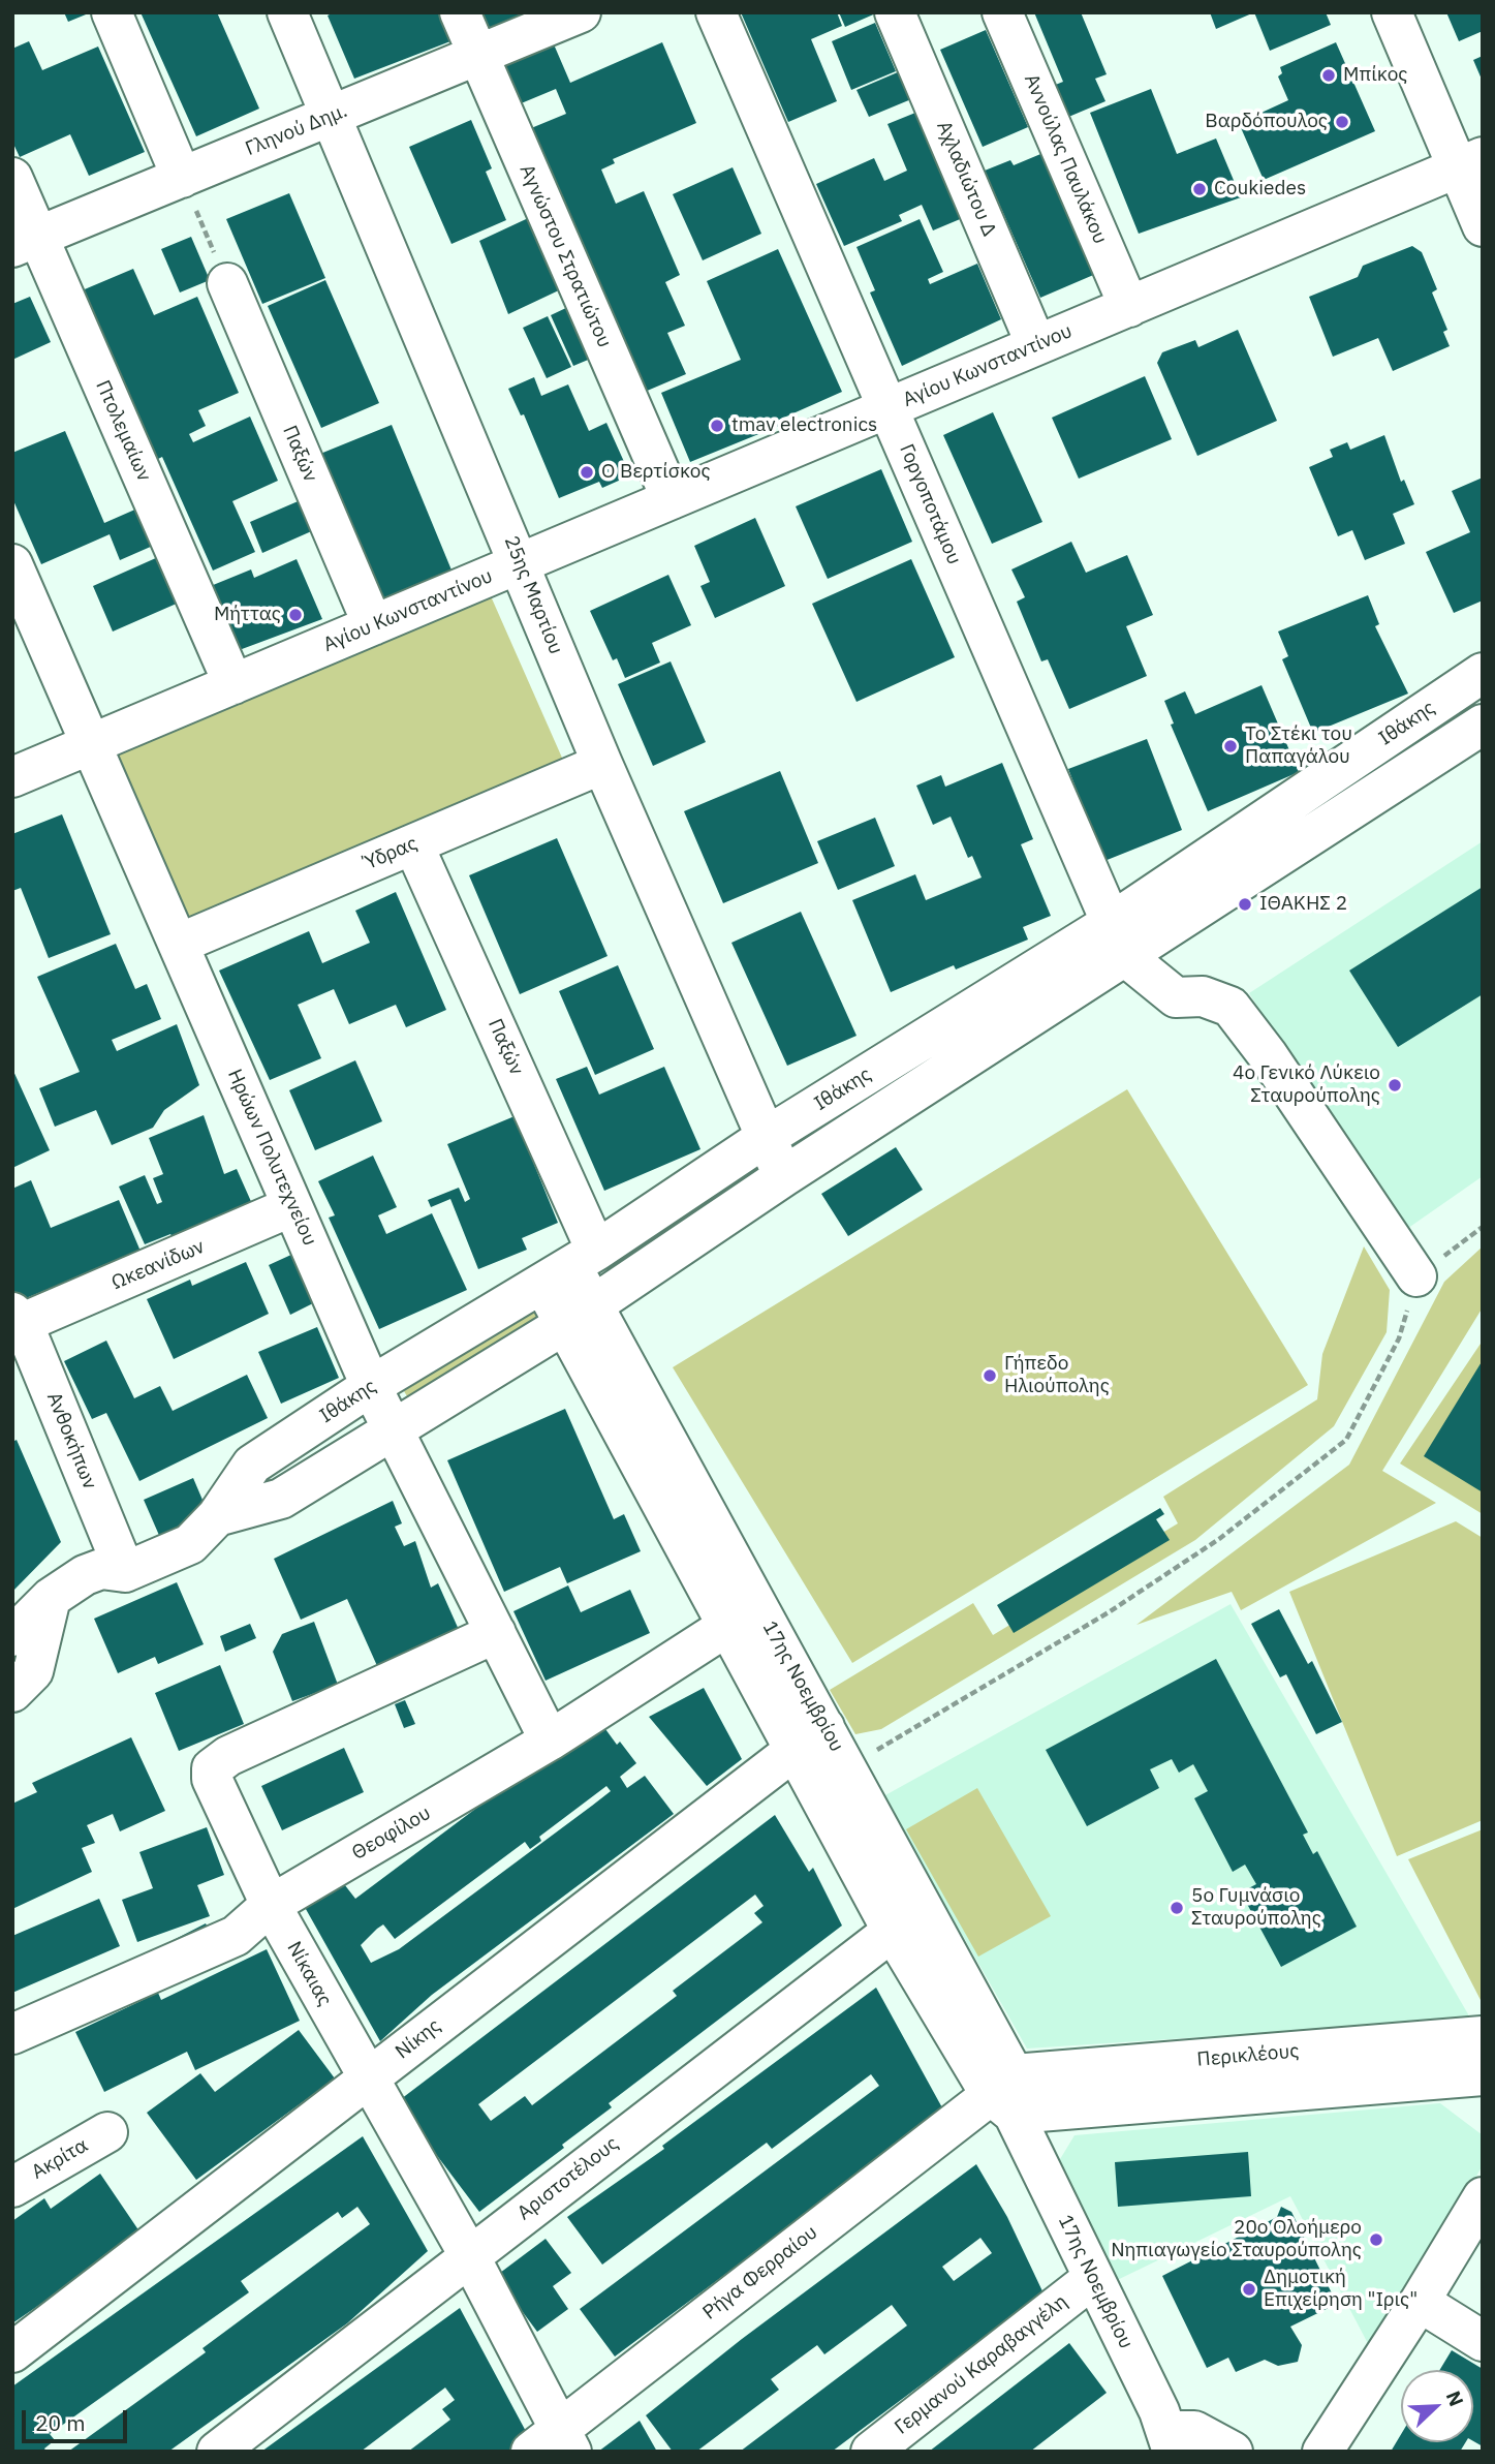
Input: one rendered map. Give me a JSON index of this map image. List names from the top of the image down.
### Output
{
  "streets": {
    "street": [
      "Γληνού Δημ.",
      "Αννούλας Παυλάκου",
      "Αχλαδιώτου Δ",
      "Αγνώστου Στρατιώτου",
      "Αγίου Κωνσταντίνου",
      "Πτολεμαίων",
      "Παξών",
      "Γοργοποτάμου",
      "25ης Μαρτίου",
      "Ιθάκης",
      "Ύδρας",
      "Ηρώων Πολυτεχνείου",
      "Ωκεανίδων",
      "Ανθοκήπων",
      "17ης Νοεμβρίου",
      "Θεοφίλου",
      "Νίκαιας",
      "Νίκης",
      "Περικλέους",
      "Ακρίτα",
      "Αριστοτέλους",
      "Ρήγα Φερραίου",
      "Γερμανού Καραβαγγέλη"
    ]
  },
  "crossings": [
    ["Γληνού Δημ.", "Αγνώστου Στρατιώτου"],
    ["Γληνού Δημ.", "Πτολεμαίων"],
    ["Γληνού Δημ.", "25ης Μαρτίου"],
    ["Αννούλας Παυλάκου", "Αγίου Κωνσταντίνου"],
    ["Αχλαδιώτου Δ", "Αγίου Κωνσταντίνου"],
    ["Αγνώστου Στρατιώτου", "Αγίου Κωνσταντίνου"],
    ["Αγίου Κωνσταντίνου", "Πτολεμαίων"],
    ["Αγίου Κωνσταντίνου", "Παξών"],
    ["Αγίου Κωνσταντίνου", "Γοργοποτάμου"],
    ["Αγίου Κωνσταντίνου", "25ης Μαρτίου"],
    ["Αγίου Κωνσταντίνου", "Ηρώων Πολυτεχνείου"],
    ["Παξών", "Ιθάκης"],
    ["Παξών", "Ύδρας"],
    ["Παξών", "17ης Νοεμβρίου"],
    ["Γοργοποτάμου", "Ιθάκης"],
    ["25ης Μαρτίου", "Ιθάκης"],
    ["25ης Μαρτίου", "Ύδρας"],
    ["Ιθάκης", "Ηρώων Πολυτεχνείου"],
    ["Ιθάκης", "Ανθοκήπων"],
    ["Ιθάκης", "17ης Νοεμβρίου"],
    ["Ύδρας", "Ηρώων Πολυτεχνείου"],
    ["Ηρώων Πολυτεχνείου", "Ωκεανίδων"],
    ["Ηρώων Πολυτεχνείου", "Θεοφίλου"],
    ["Ηρώων Πολυτεχνείου", "Νίκαιας"],
    ["Ωκεανίδων", "Ανθοκήπων"],
    ["17ης Νοεμβρίου", "Θεοφίλου"],
    ["17ης Νοεμβρίου", "Νίκης"],
    ["17ης Νοεμβρίου", "Περικλέους"],
    ["17ης Νοεμβρίου", "Αριστοτέλους"],
    ["17ης Νοεμβρίου", "Ρήγα Φερραίου"],
    ["17ης Νοεμβρίου", "Γερμανού Καραβαγγέλη"],
    ["Θεοφίλου", "Νίκαιας"],
    ["Νίκαιας", "Νίκης"],
    ["Νίκαιας", "Αριστοτέλους"],
    ["Νίκαιας", "Ρήγα Φερραίου"],
    ["Περικλέους", "Ρήγα Φερραίου"]
  ],
  "places": [
    "Μπίκος",
    "Βαρδόπουλος",
    "Coukiedes",
    "tmav electronics",
    "Ο Βερτίσκος",
    "Μήττας",
    "Το Στέκι του Παπαγάλου",
    "ΙΘΑΚΗΣ 2",
    "4ο Γενικό Λύκειο Σταυρούπολης",
    "Γήπεδο Ηλιούπολης",
    "5ο Γυμνάσιο Σταυρούπολης",
    "20ο Ολοήμερο Νηπιαγωγείο Σταυρούπολης",
    "Δημοτική Επιχείρηση \"Ιρις\""
  ],
  "scale_bar": "20 m",
  "north": "top right"
}
